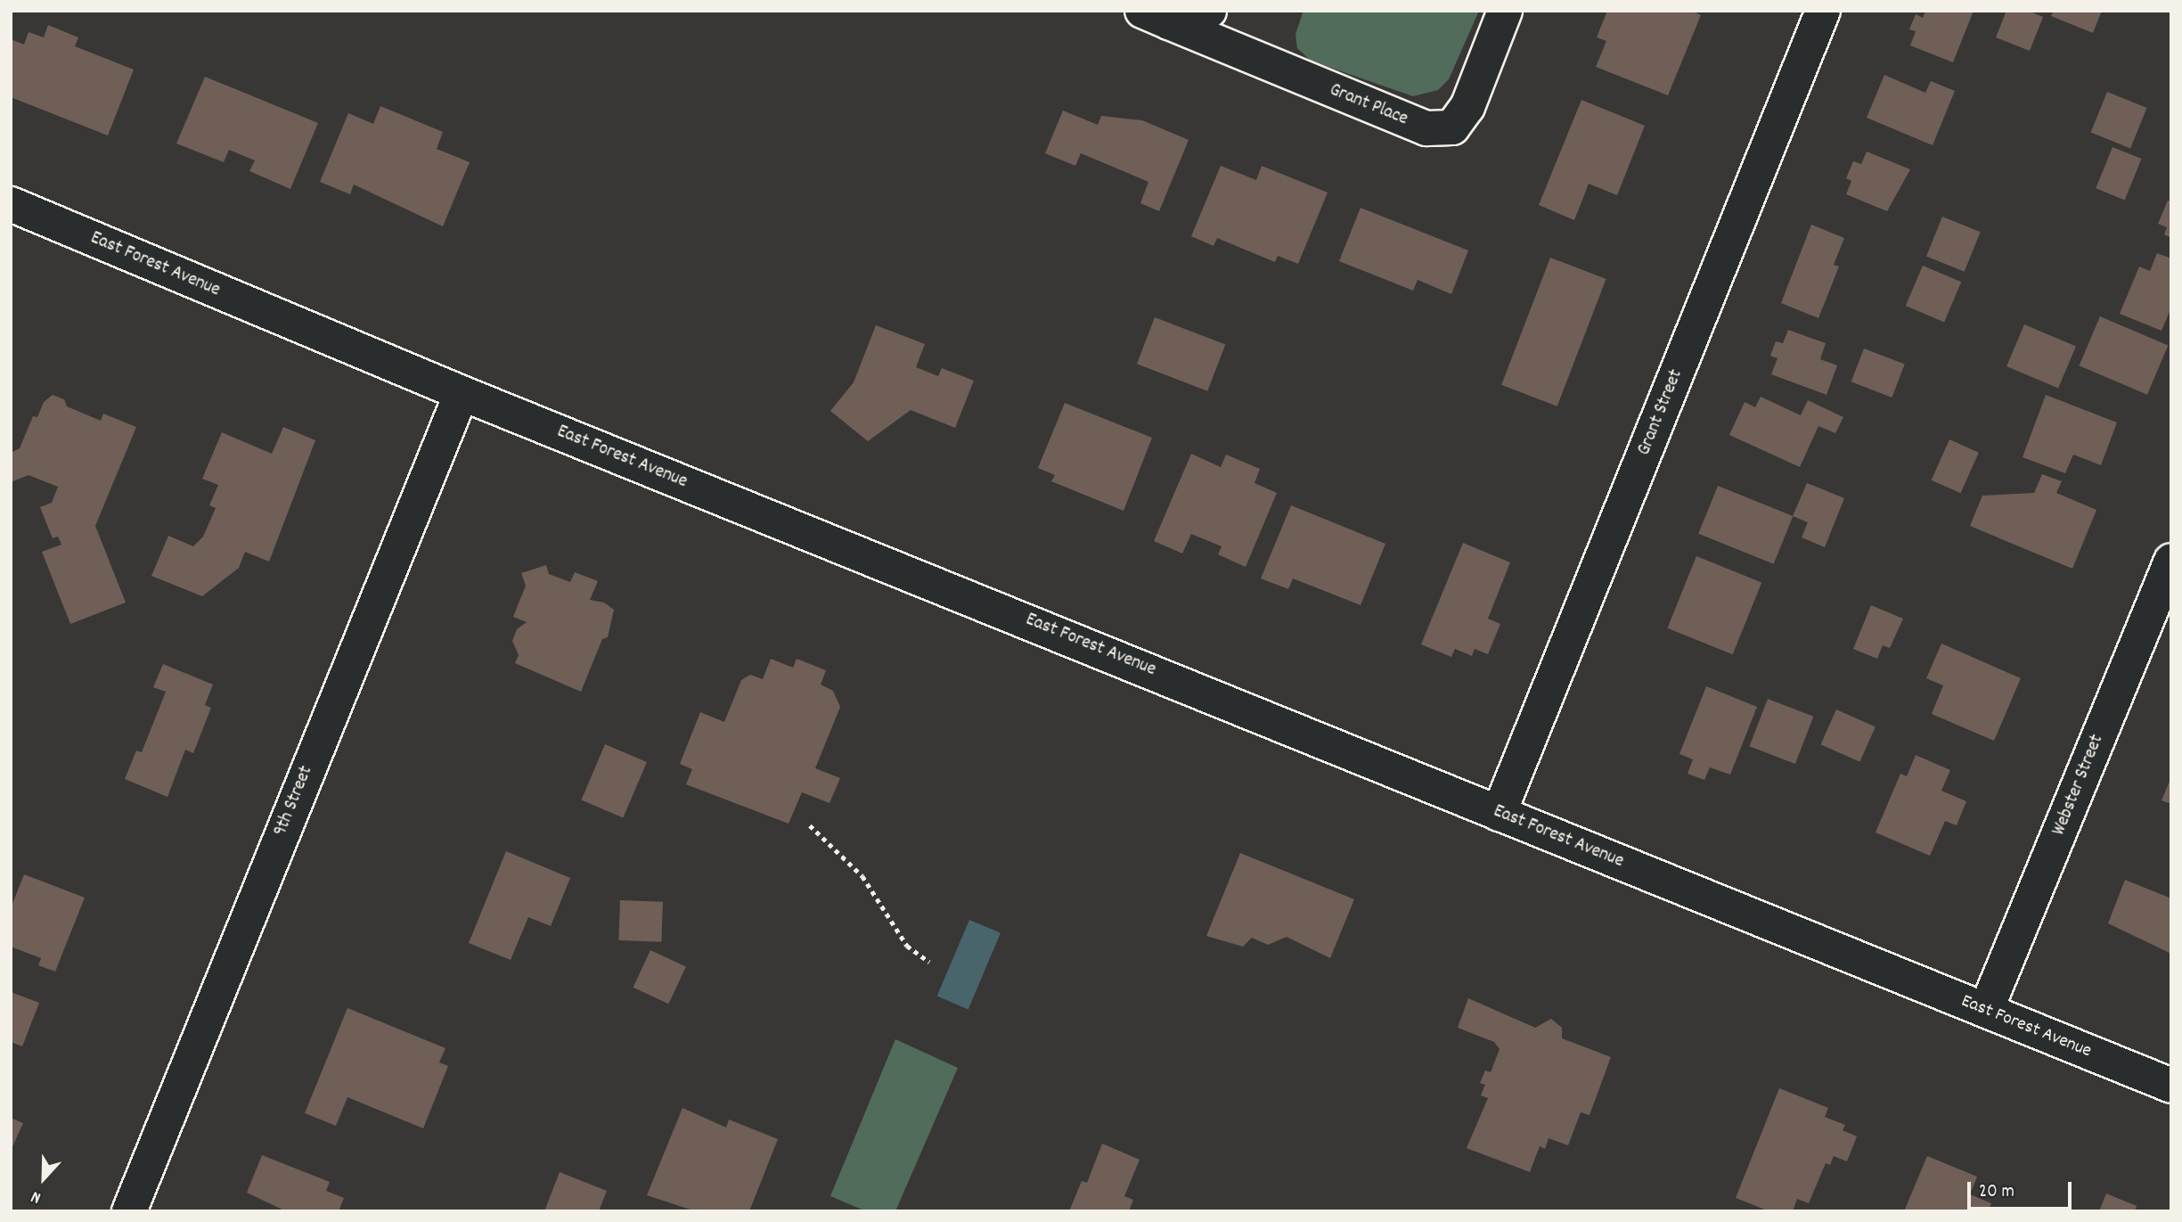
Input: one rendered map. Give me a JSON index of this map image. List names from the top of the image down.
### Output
{
  "streets": {
    "street": [
      "Grant Place",
      "East Forest Avenue",
      "Grant Street",
      "Webster Street",
      "9th Street"
    ]
  },
  "crossings": [
    ["East Forest Avenue", "Grant Street"],
    ["East Forest Avenue", "Webster Street"],
    ["East Forest Avenue", "9th Street"]
  ],
  "scale_bar": "20 m",
  "north": "bottom"
}
